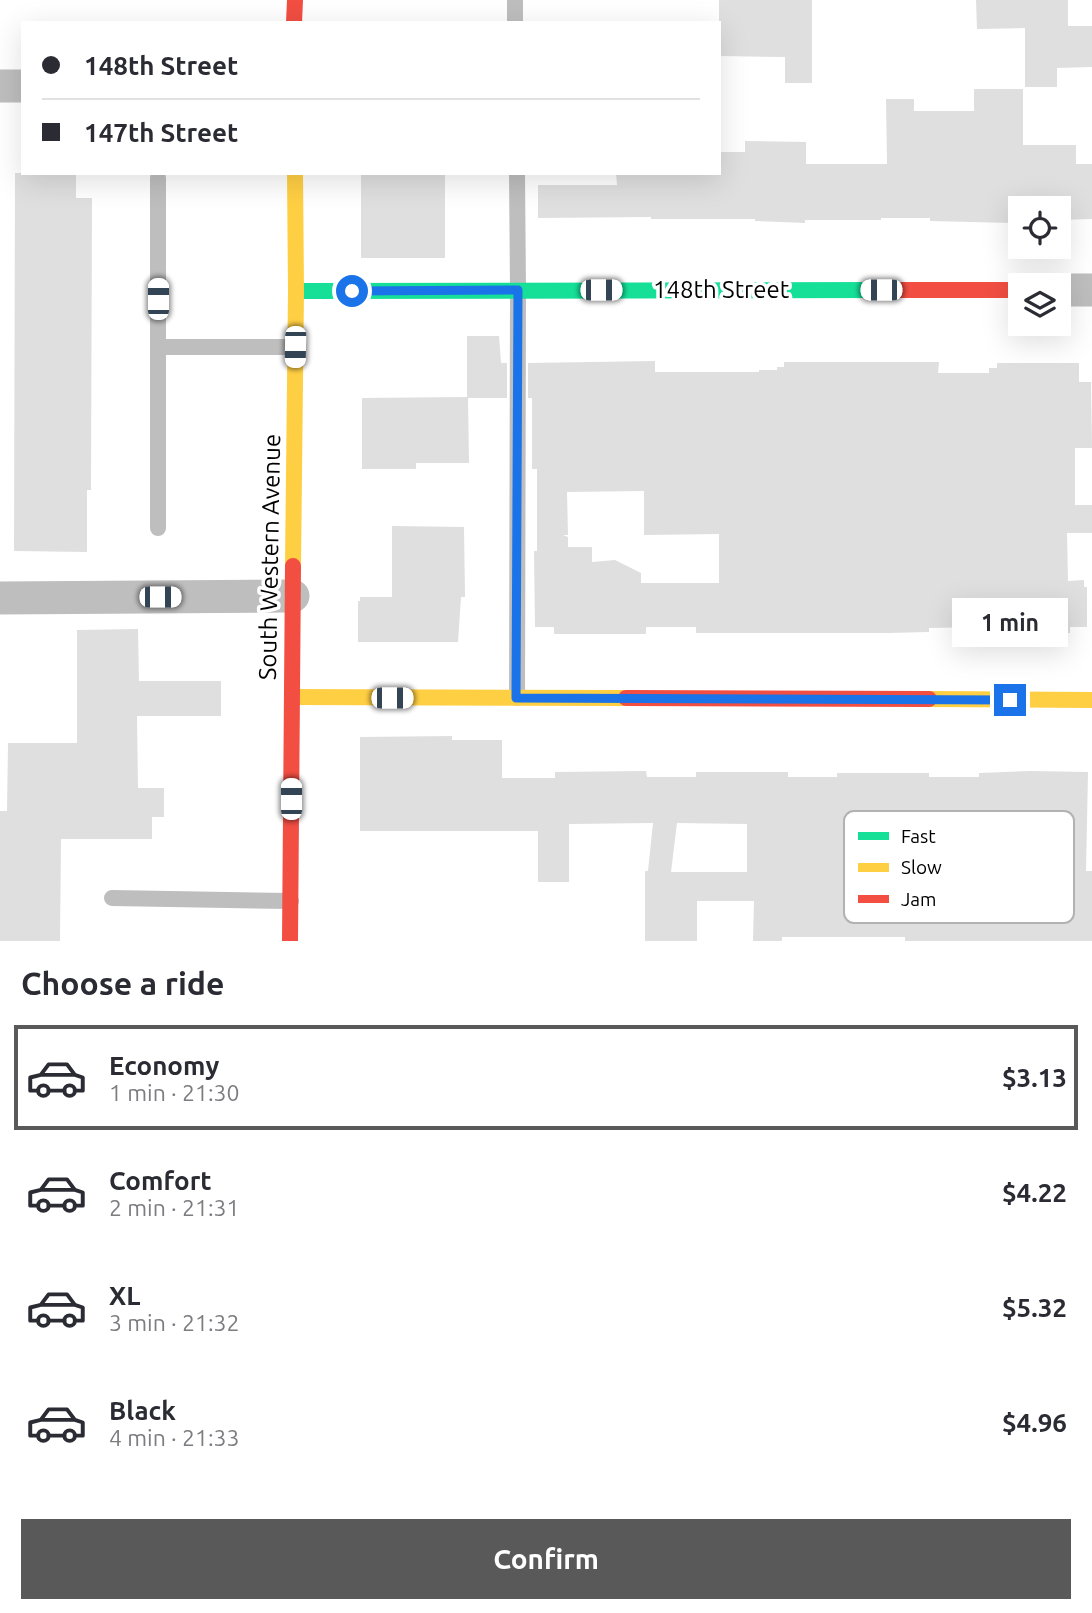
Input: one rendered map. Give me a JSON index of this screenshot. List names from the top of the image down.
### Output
{
  "streets": {
    "street": ["148th Street", "South Western Avenue"]
  },
  "crossings": [
    ["148th Street", "South Western Avenue"]
  ],
  "legend": ["Fast", "Slow", "Jam"],
  "page": {
    "banner": ["148th Street", "147th Street"],
    "bubble": "1 min",
    "heading": "Choose a ride",
    "list": [
      {
        "name": "Economy",
        "note": "1 min · 21:30",
        "value": "$3.13"
      },
      {
        "name": "Comfort",
        "note": "2 min · 21:31",
        "value": "$4.22"
      },
      {
        "name": "XL",
        "note": "3 min · 21:32",
        "value": "$5.32"
      },
      {
        "name": "Black",
        "note": "4 min · 21:33",
        "value": "$4.96"
      }
    ],
    "buttons": "Confirm"
  }
}
